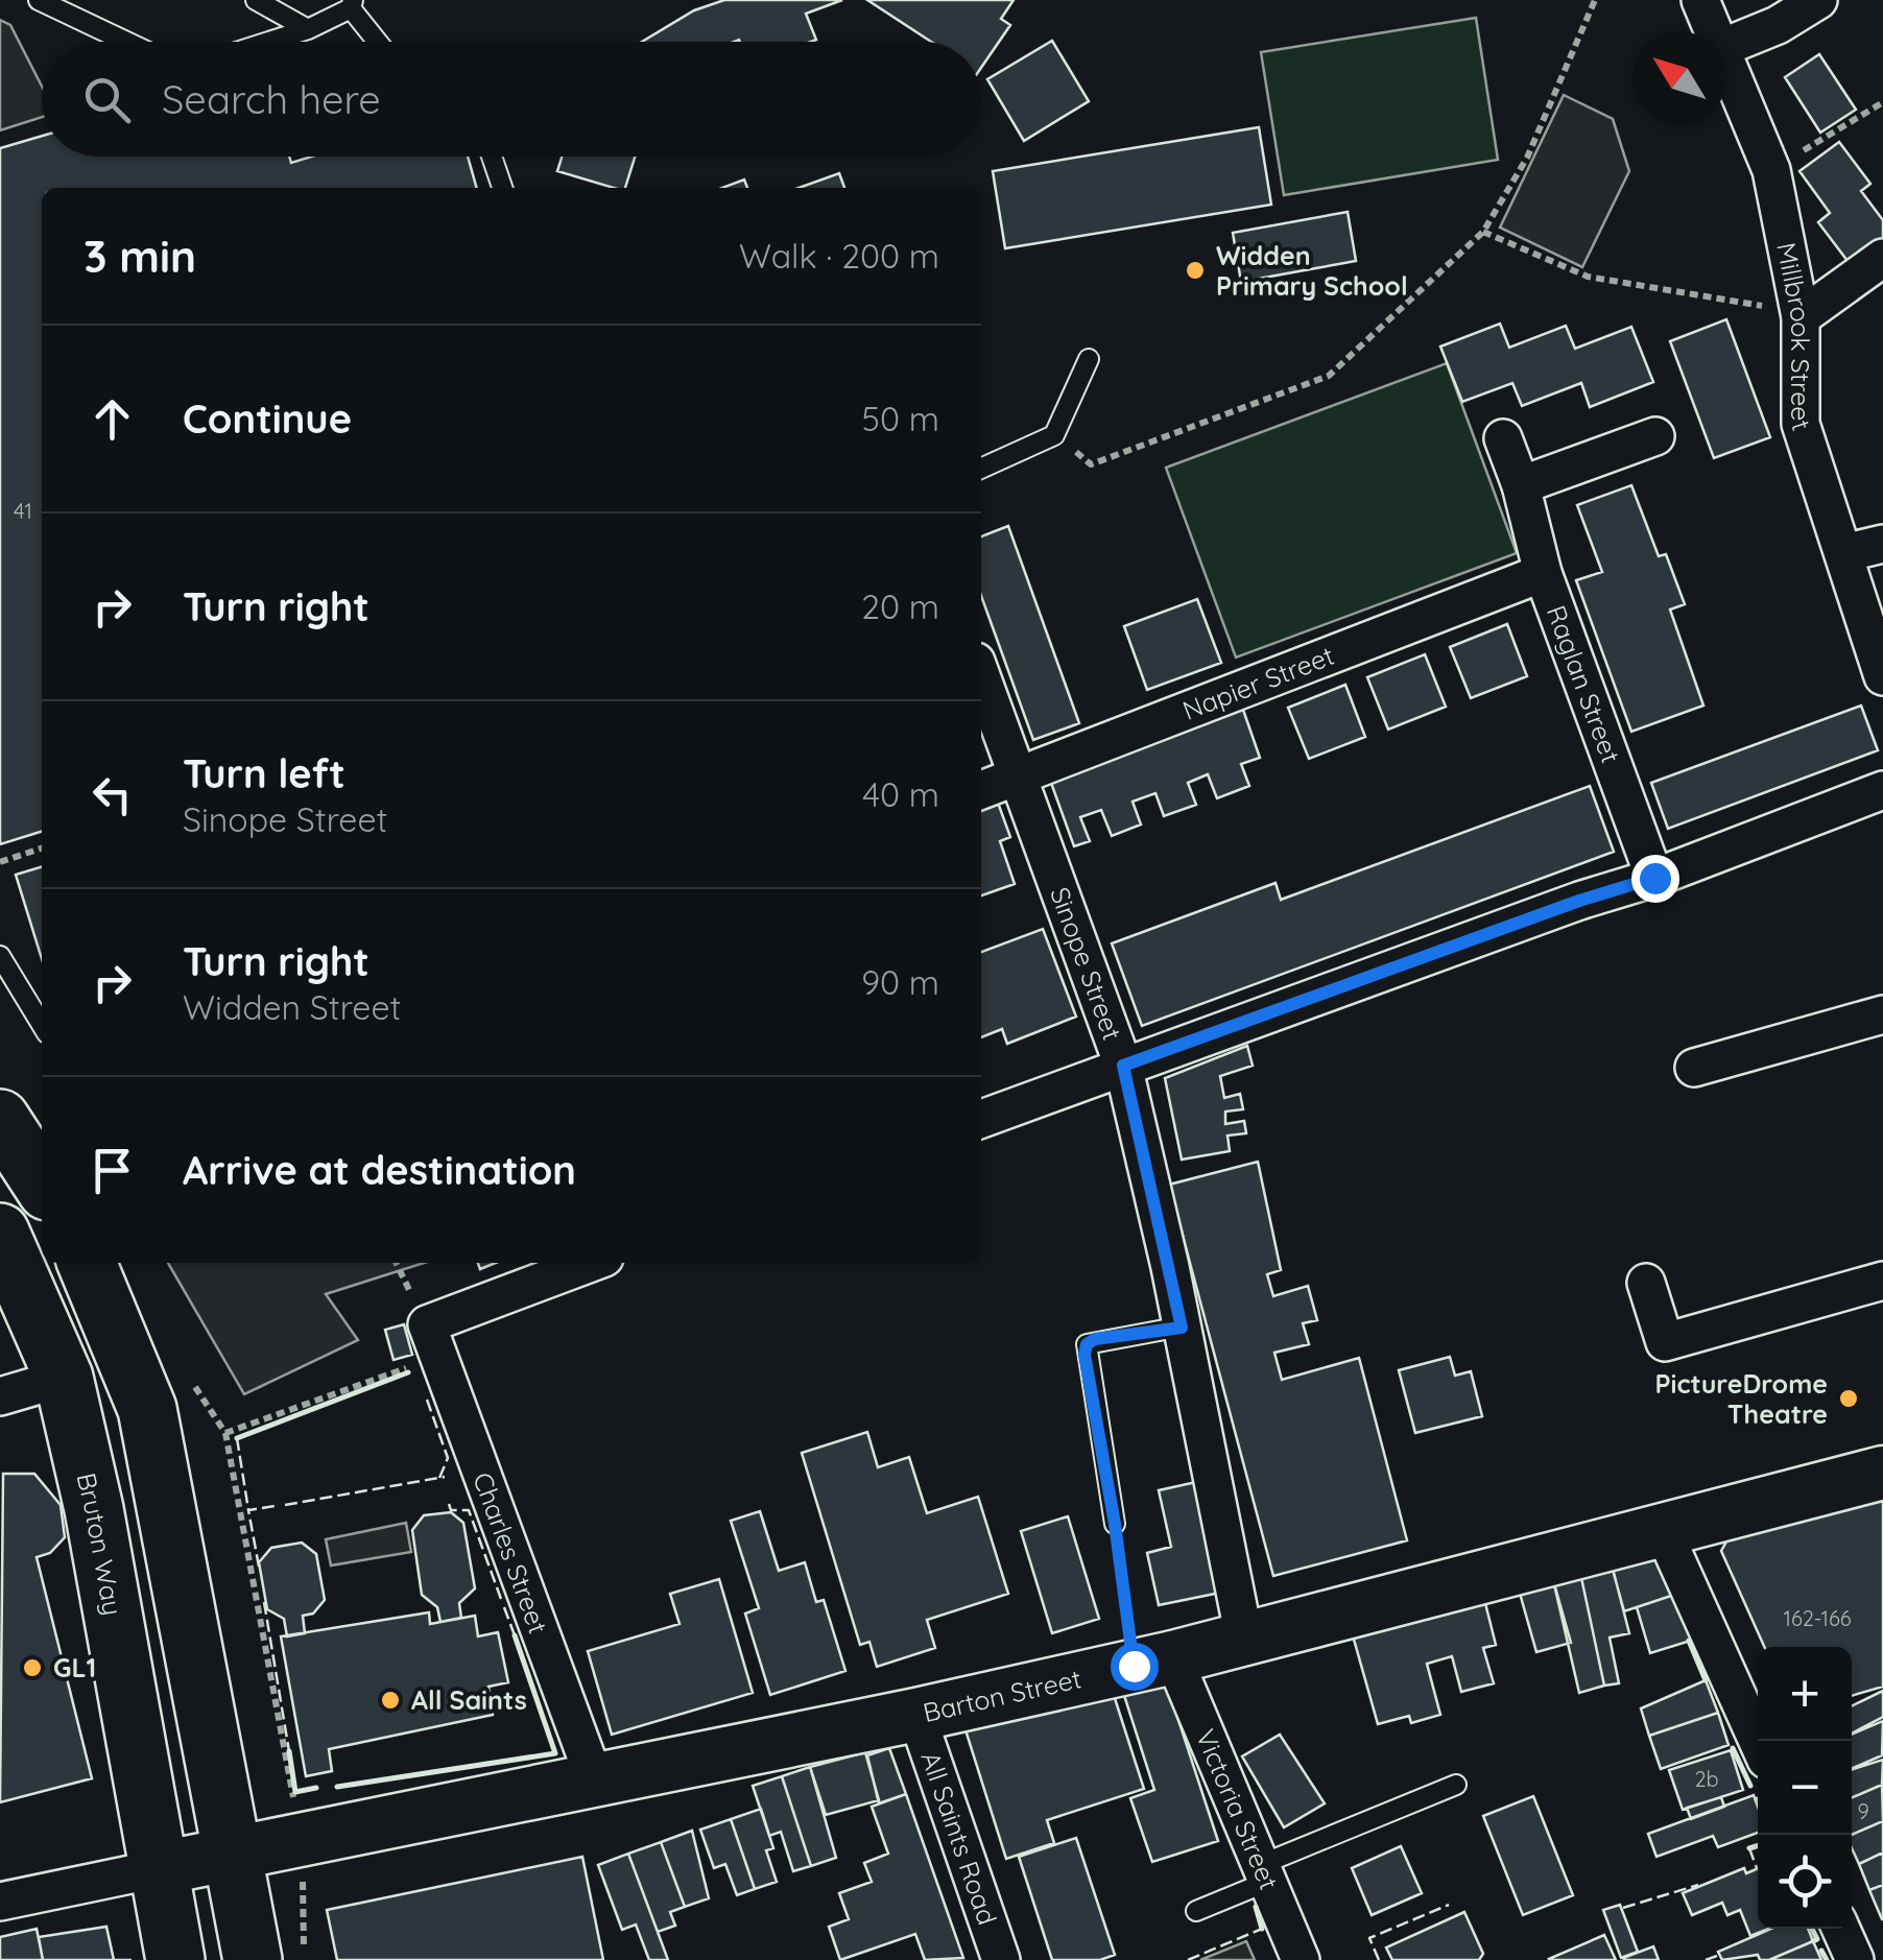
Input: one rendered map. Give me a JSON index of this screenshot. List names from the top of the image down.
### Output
{
  "streets": {
    "main road": ["Bruton Way", "Barton Street"],
    "street": [
      "Millbrook Street",
      "Napier Street",
      "Raglan Street",
      "Sinope Street",
      "Charles Street",
      "Victoria Street",
      "All Saints Road"
    ]
  },
  "crossings": [
    ["Napier Street", "Raglan Street"],
    ["Napier Street", "Sinope Street"],
    ["Sinope Street", "Barton Street"],
    ["Bruton Way", "Barton Street"],
    ["Charles Street", "Barton Street"],
    ["Barton Street", "Victoria Street"],
    ["Barton Street", "All Saints Road"]
  ],
  "places": [
    "Widden Primary School",
    "PictureDrome Theatre",
    "GL1",
    "All Saints"
  ],
  "house_numbers": [
    "41",
    "162-166",
    "2b",
    "9"
  ],
  "north": "top left",
  "page": {
    "search": "Search here",
    "heading": ["3 min", "Walk · 200 m"],
    "list": [
      ["Continue", "50 m"],
      ["Turn right", "20 m"],
      ["Turn left", "Sinope Street", "40 m"],
      ["Turn right", "Widden Street", "90 m"],
      "Arrive at destination"
    ],
    "map_buttons": ["+", "−"]
  }
}
